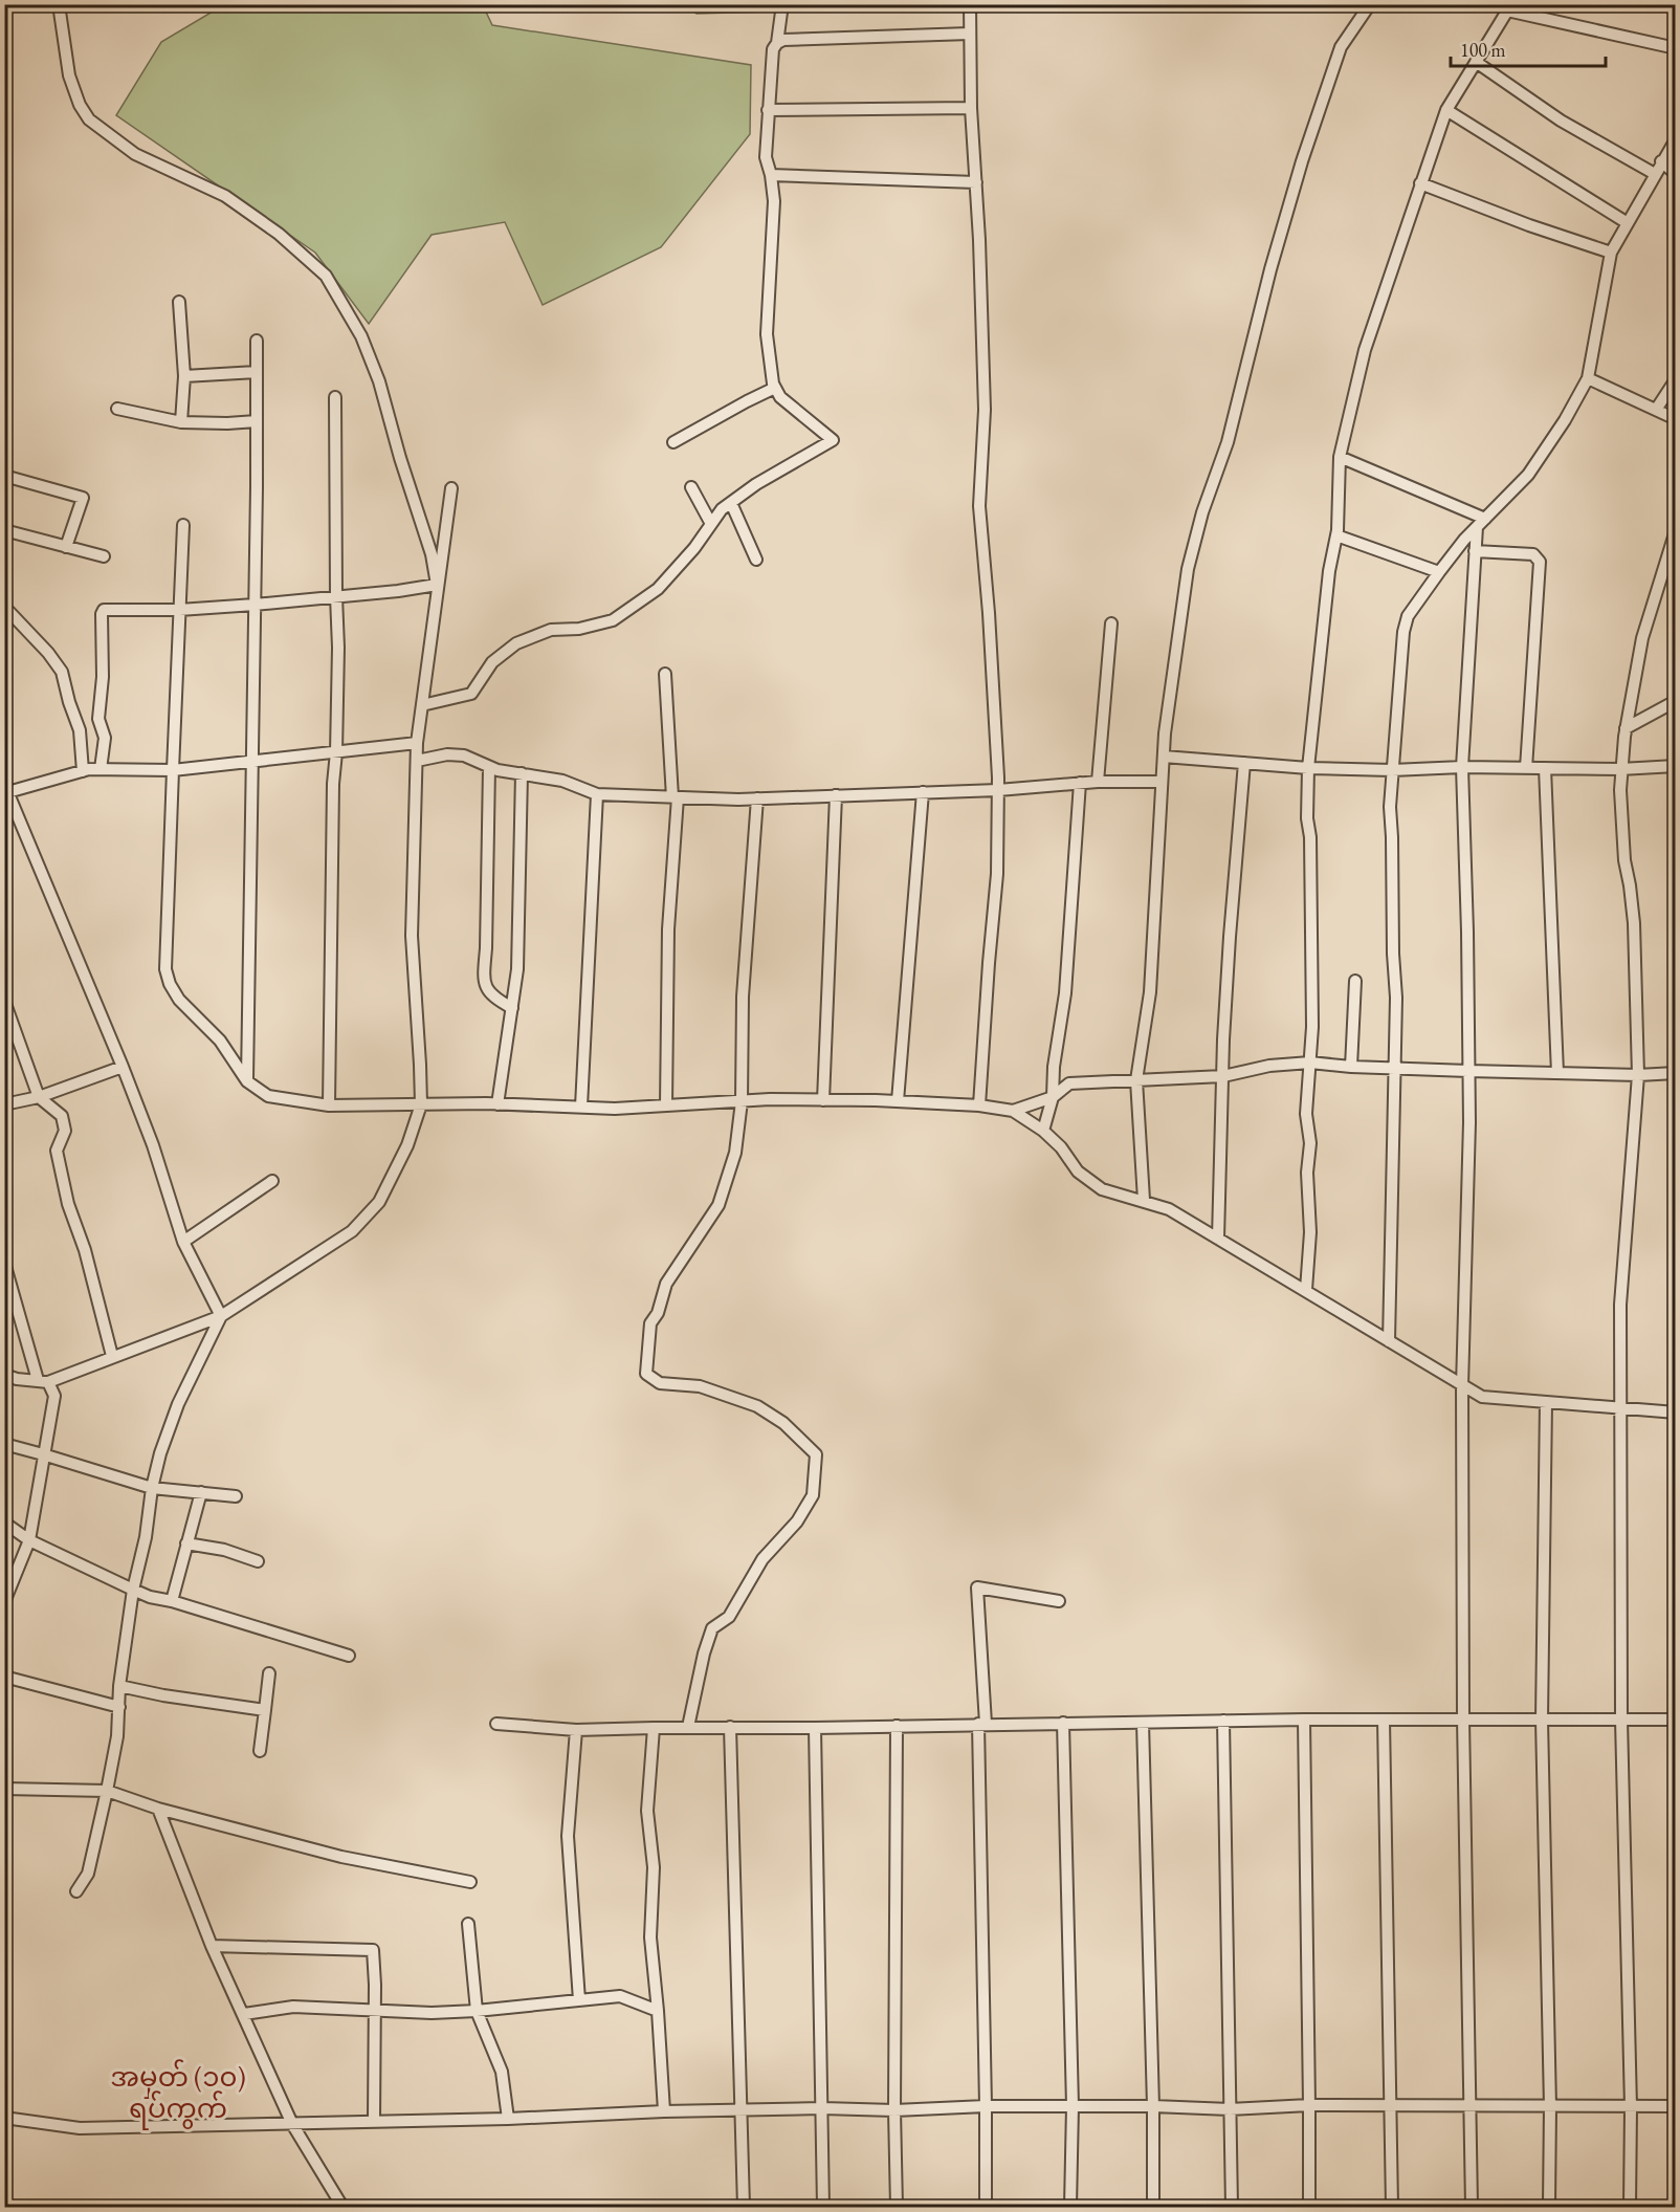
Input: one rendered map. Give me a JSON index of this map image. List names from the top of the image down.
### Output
{
  "districts": ["အမှတ် (၁၀) ရပ်ကွက်"],
  "scale_bar": "100 m"
}
